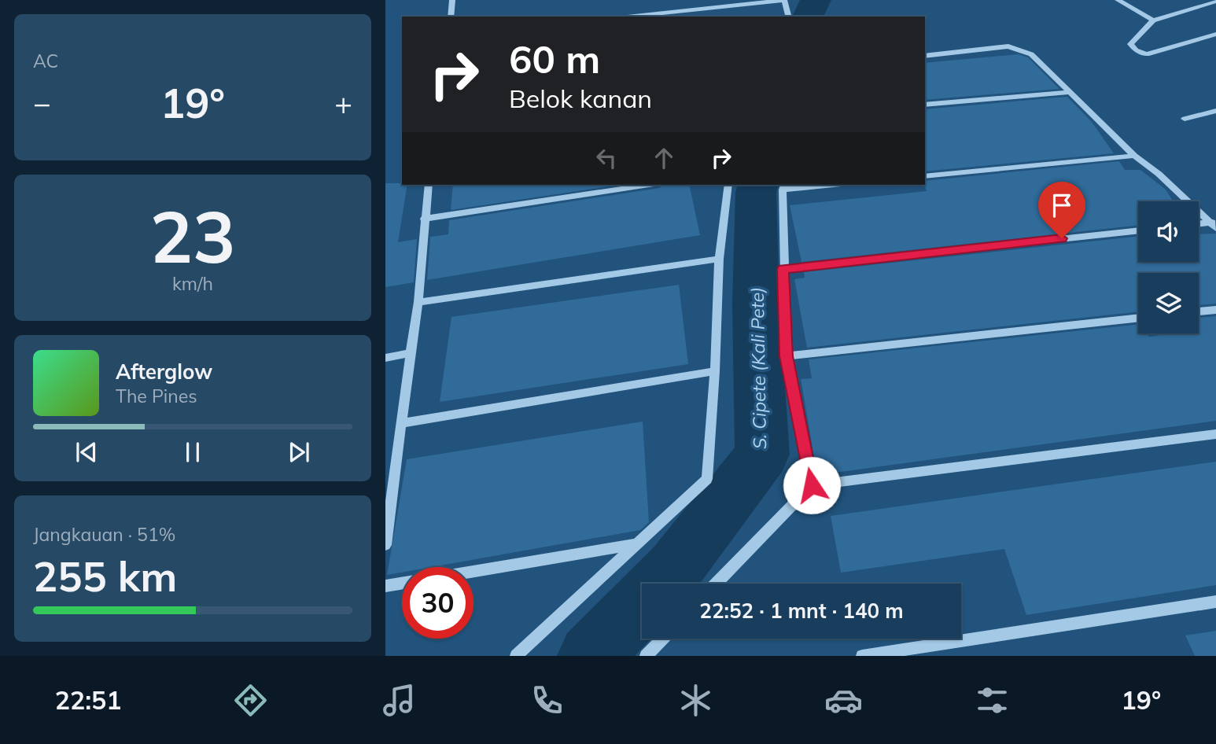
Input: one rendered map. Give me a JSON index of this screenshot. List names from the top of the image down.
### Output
{
  "water": ["S. Cipete (Kali Pete)"],
  "page": {
    "tile": [
      "AC",
      ["23", "km/h"],
      ["Jangkauan · 51%", "255 km"]
    ],
    "turn": ["60 m", "Belok kanan"],
    "heat": ["−", "19°", "+"],
    "song": ["Afterglow", "The Pines"],
    "limit": "30",
    "trip": "22:52 · 1 mnt · 140 m",
    "tabs": ["22:51", "19°"]
  }
}
